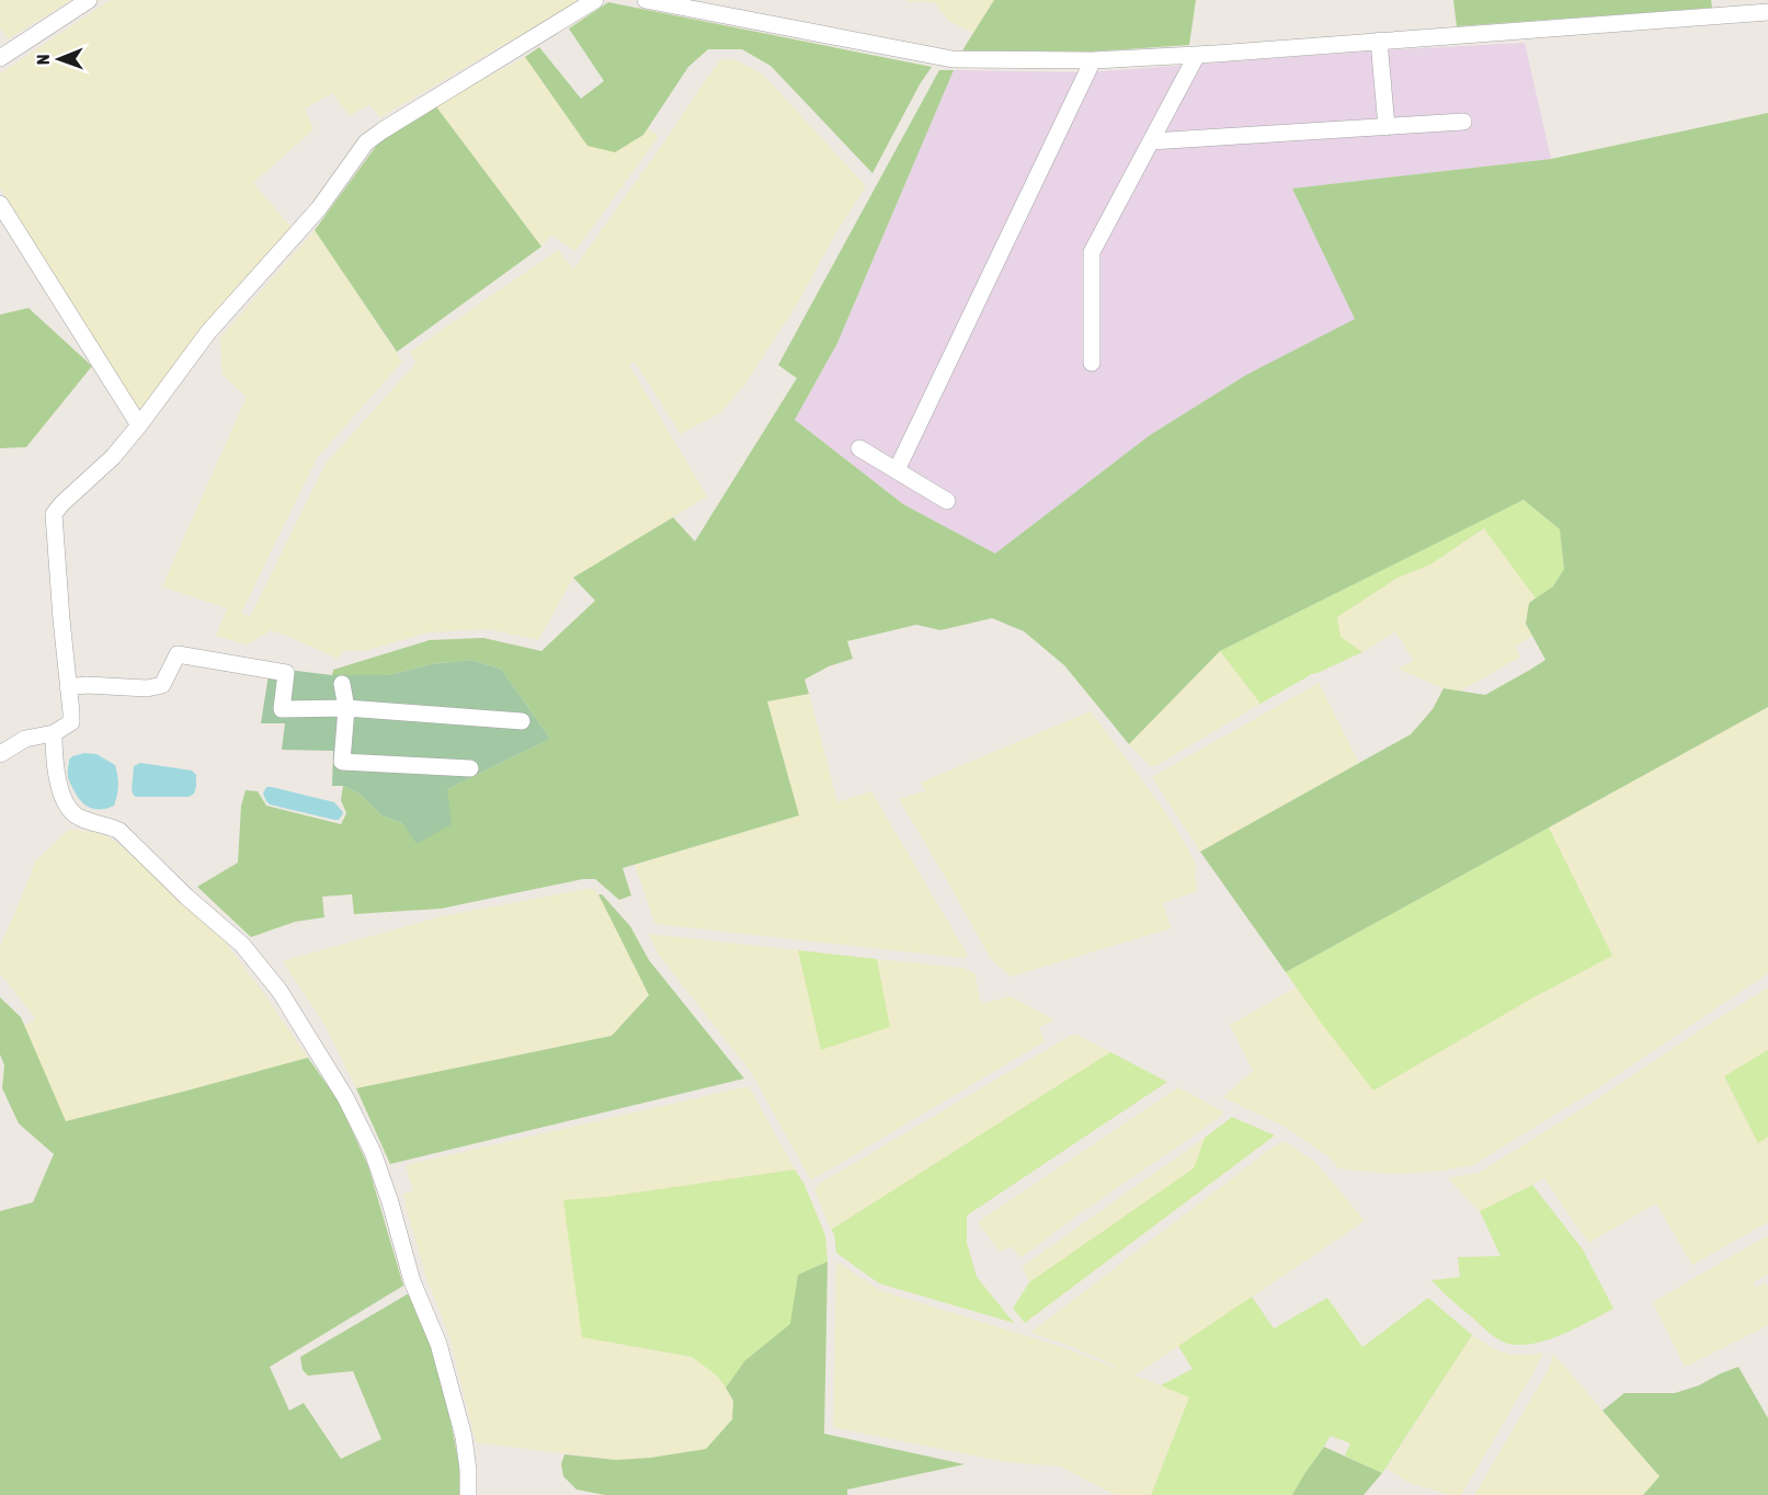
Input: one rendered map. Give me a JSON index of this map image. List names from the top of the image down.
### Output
{
  "north": "left"
}
